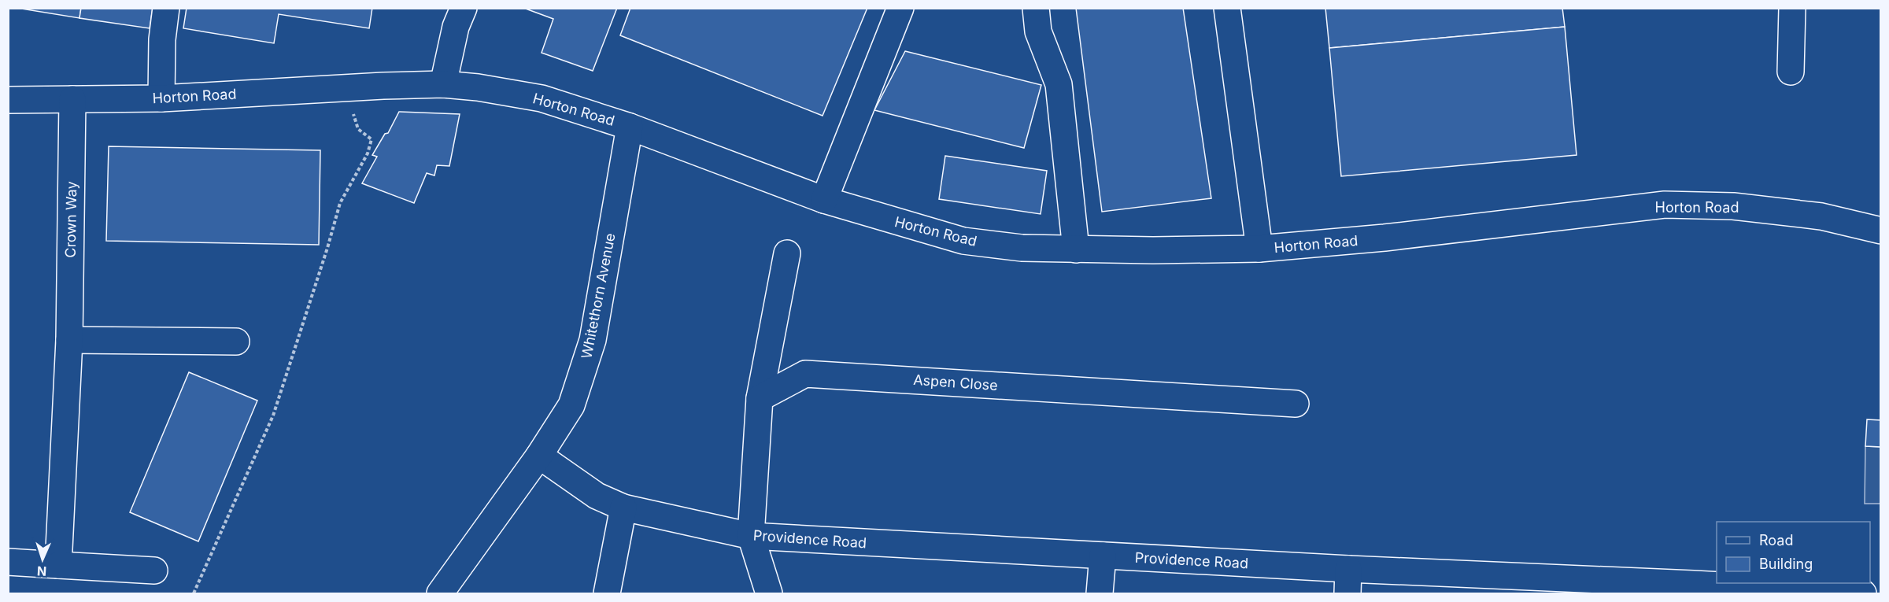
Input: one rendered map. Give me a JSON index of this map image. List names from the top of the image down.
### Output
{
  "streets": {
    "street": [
      "Horton Road",
      "Crown Way",
      "Whitethorn Avenue",
      "Aspen Close",
      "Providence Road"
    ]
  },
  "crossings": [
    ["Horton Road", "Crown Way"],
    ["Horton Road", "Whitethorn Avenue"],
    ["Whitethorn Avenue", "Providence Road"]
  ],
  "legend": ["Road", "Building"],
  "north": "bottom"
}
